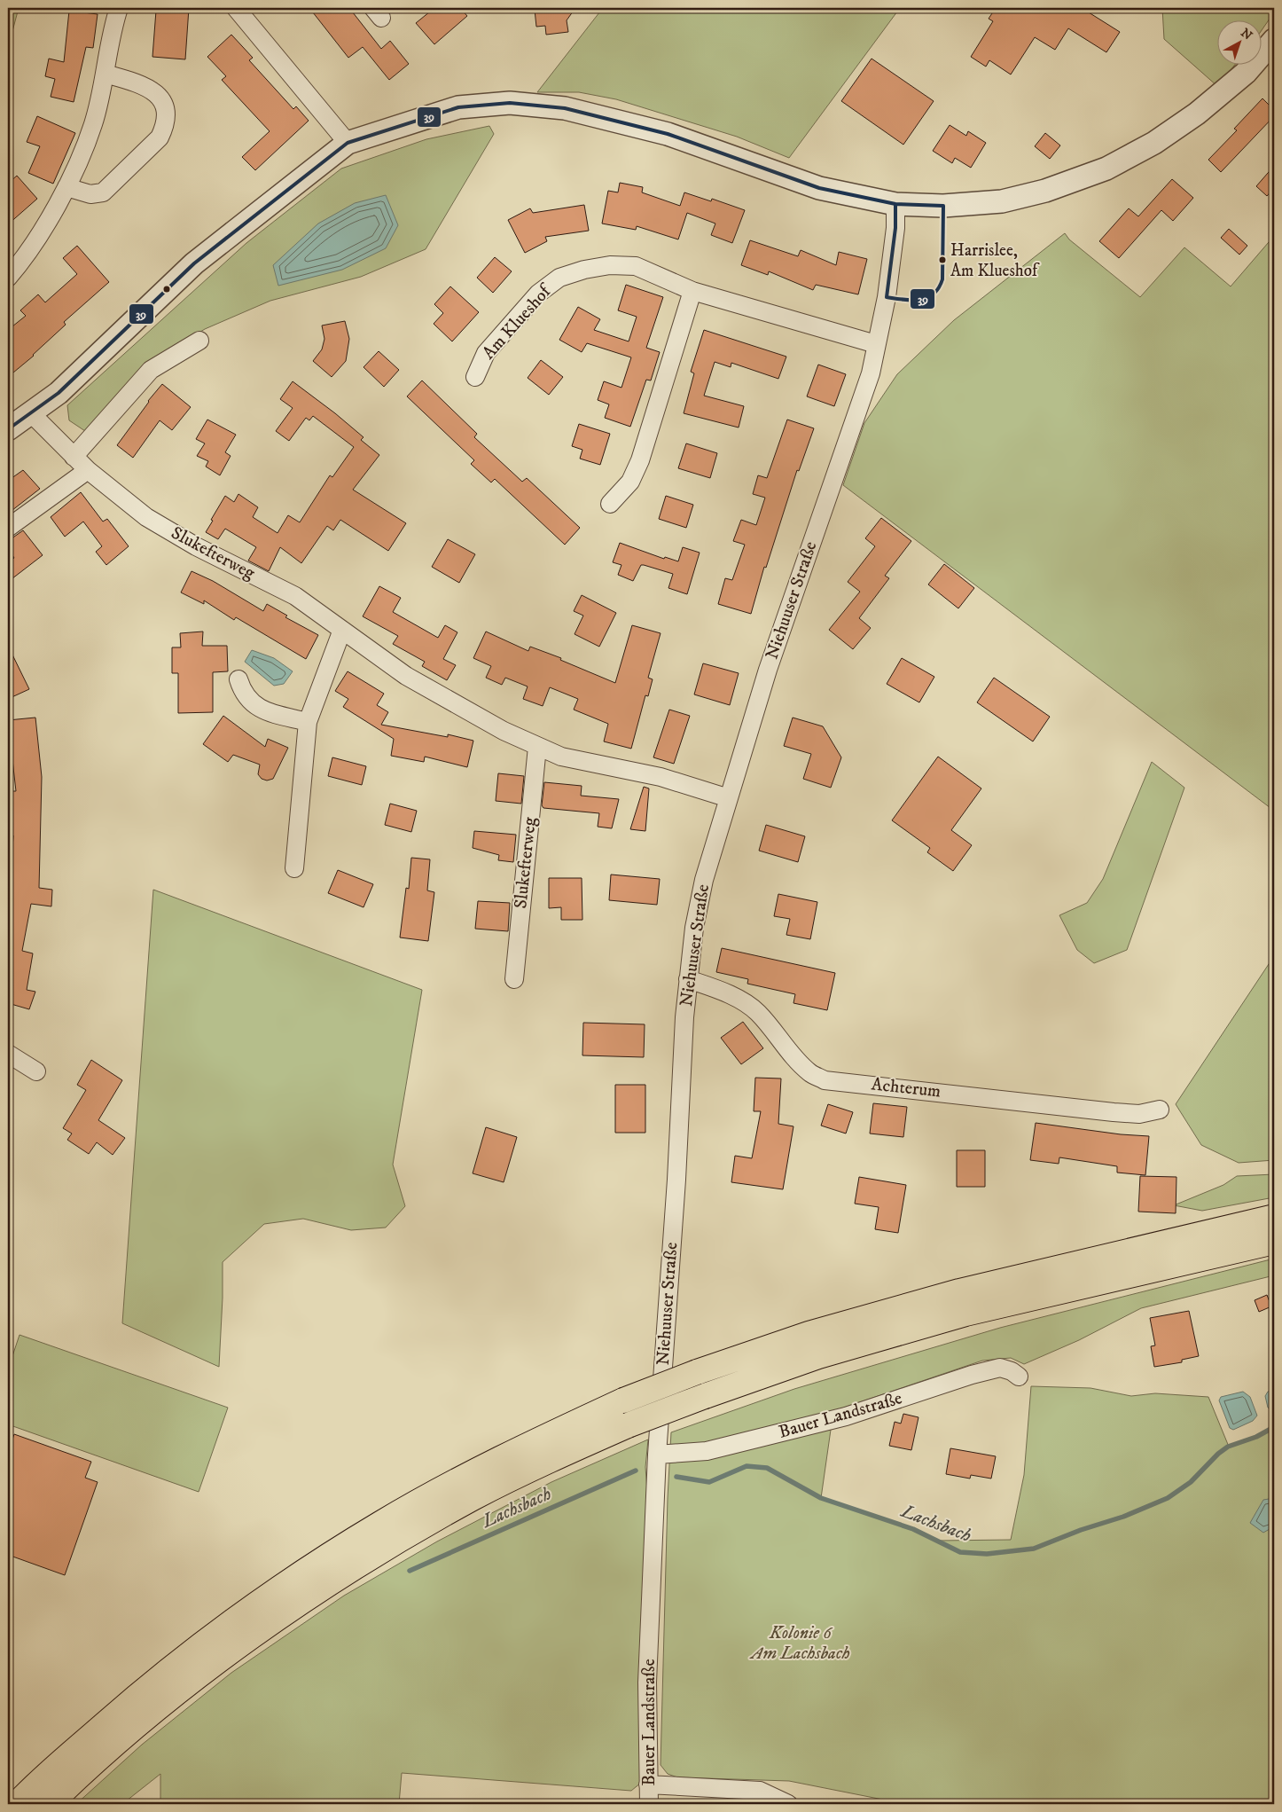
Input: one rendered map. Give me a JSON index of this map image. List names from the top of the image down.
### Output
{
  "streets": {
    "street": [
      "Am Klueshof",
      "Slukefterweg",
      "Niehuuser Straße",
      "Achterum",
      "Bauer Landstraße"
    ]
  },
  "crossings": [
    ["Am Klueshof", "Niehuuser Straße"],
    ["Slukefterweg", "Niehuuser Straße"],
    ["Niehuuser Straße", "Achterum"],
    ["Niehuuser Straße", "Bauer Landstraße"]
  ],
  "water": ["Lachsbach"],
  "parks": ["Kolonie 6 Am Lachsbach"],
  "places": ["Harrislee, Am Klueshof"],
  "lines": ["transit line 39"],
  "north": "top right"
}
